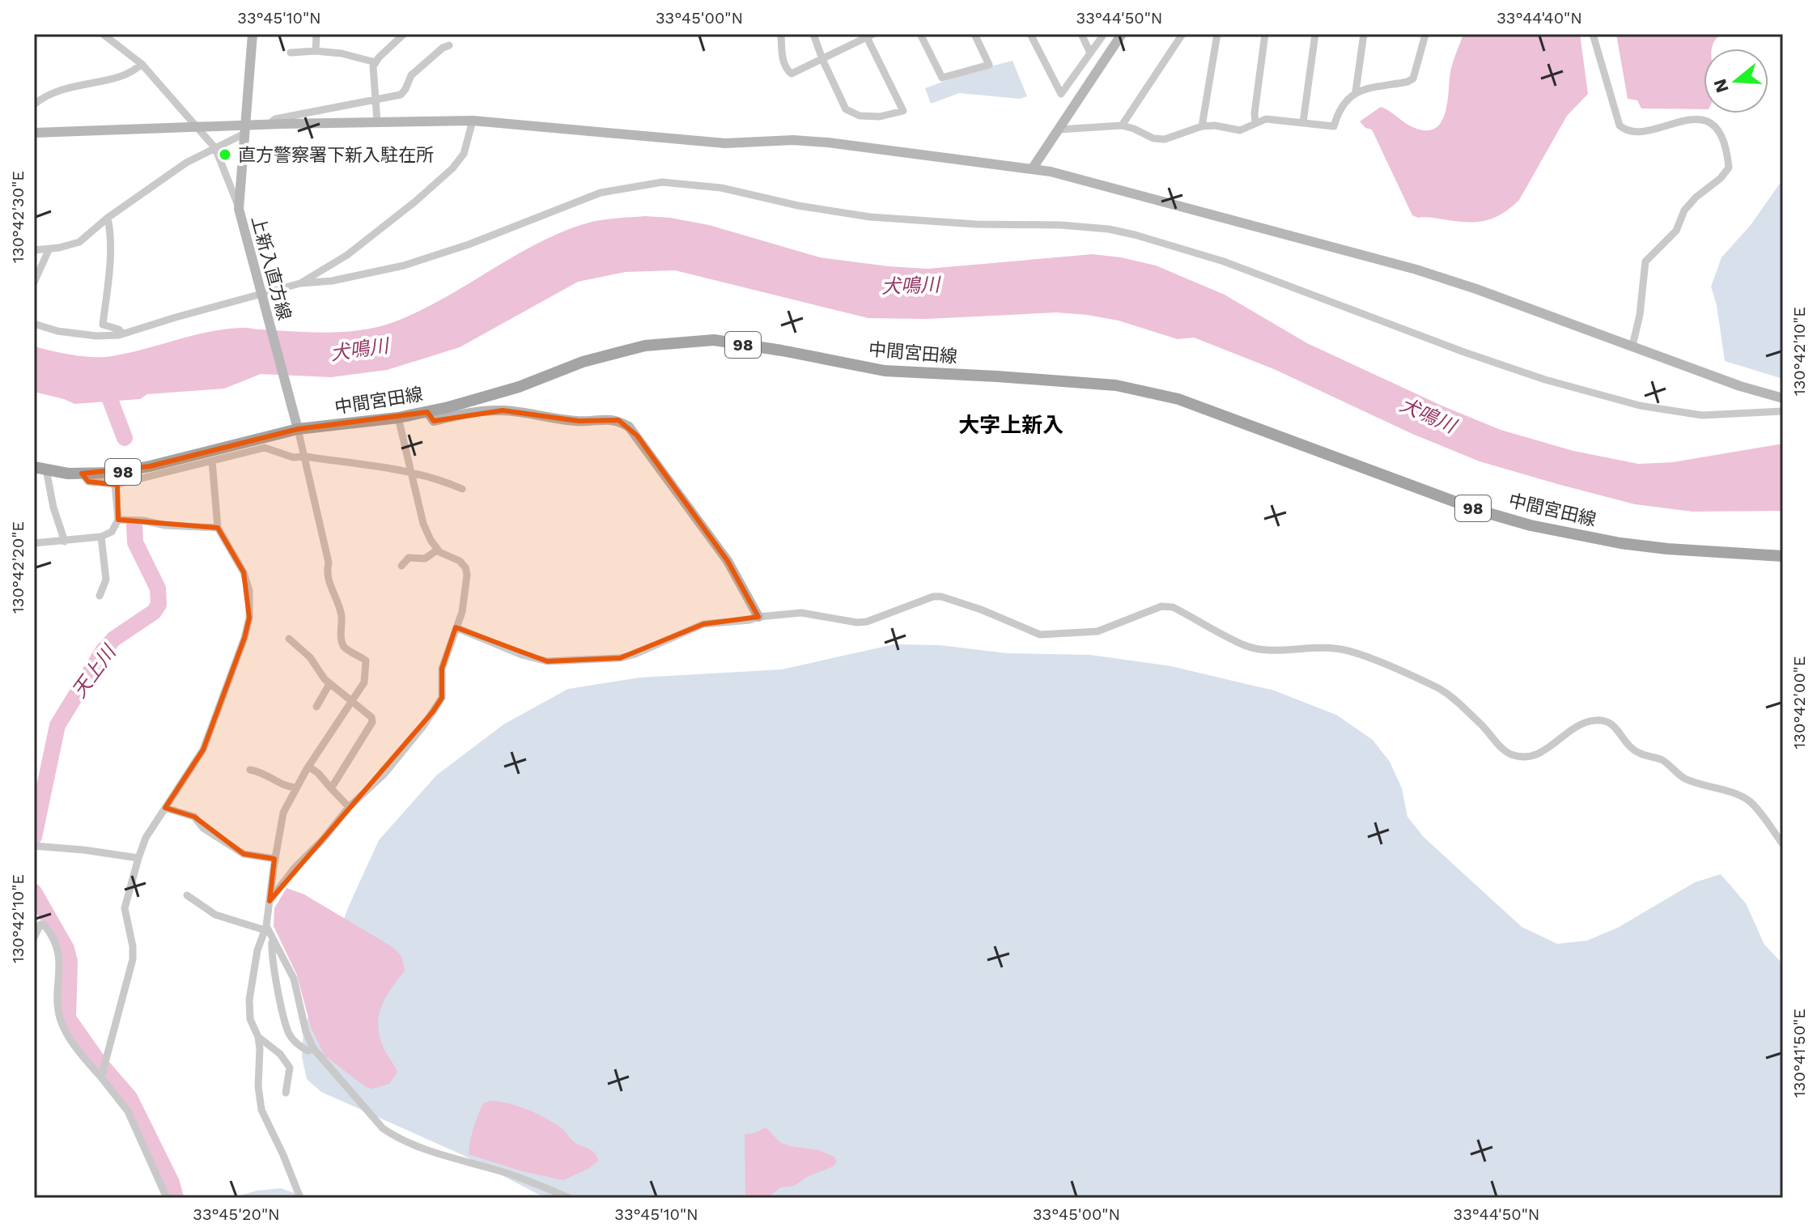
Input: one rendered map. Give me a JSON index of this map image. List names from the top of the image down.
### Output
{
  "streets": {
    "main road": ["98", "中間宮田線"],
    "street": ["上新入直方線"]
  },
  "crossings": [
    ["上新入直方線", "中間宮田線"]
  ],
  "districts": ["大字上新入"],
  "water": ["犬鳴川", "天上川"],
  "places": ["直方警察署下新入駐在所"],
  "north": "left",
  "coordinates": [
    "33°45'10\"N",
    "33°45'00\"N",
    "33°44'50\"N",
    "33°44'40\"N",
    "130°42'30\"E",
    "130°42'10\"E",
    "130°42'20\"E",
    "130°42'00\"E",
    "130°41'50\"E",
    "33°45'20\"N"
  ]
}
